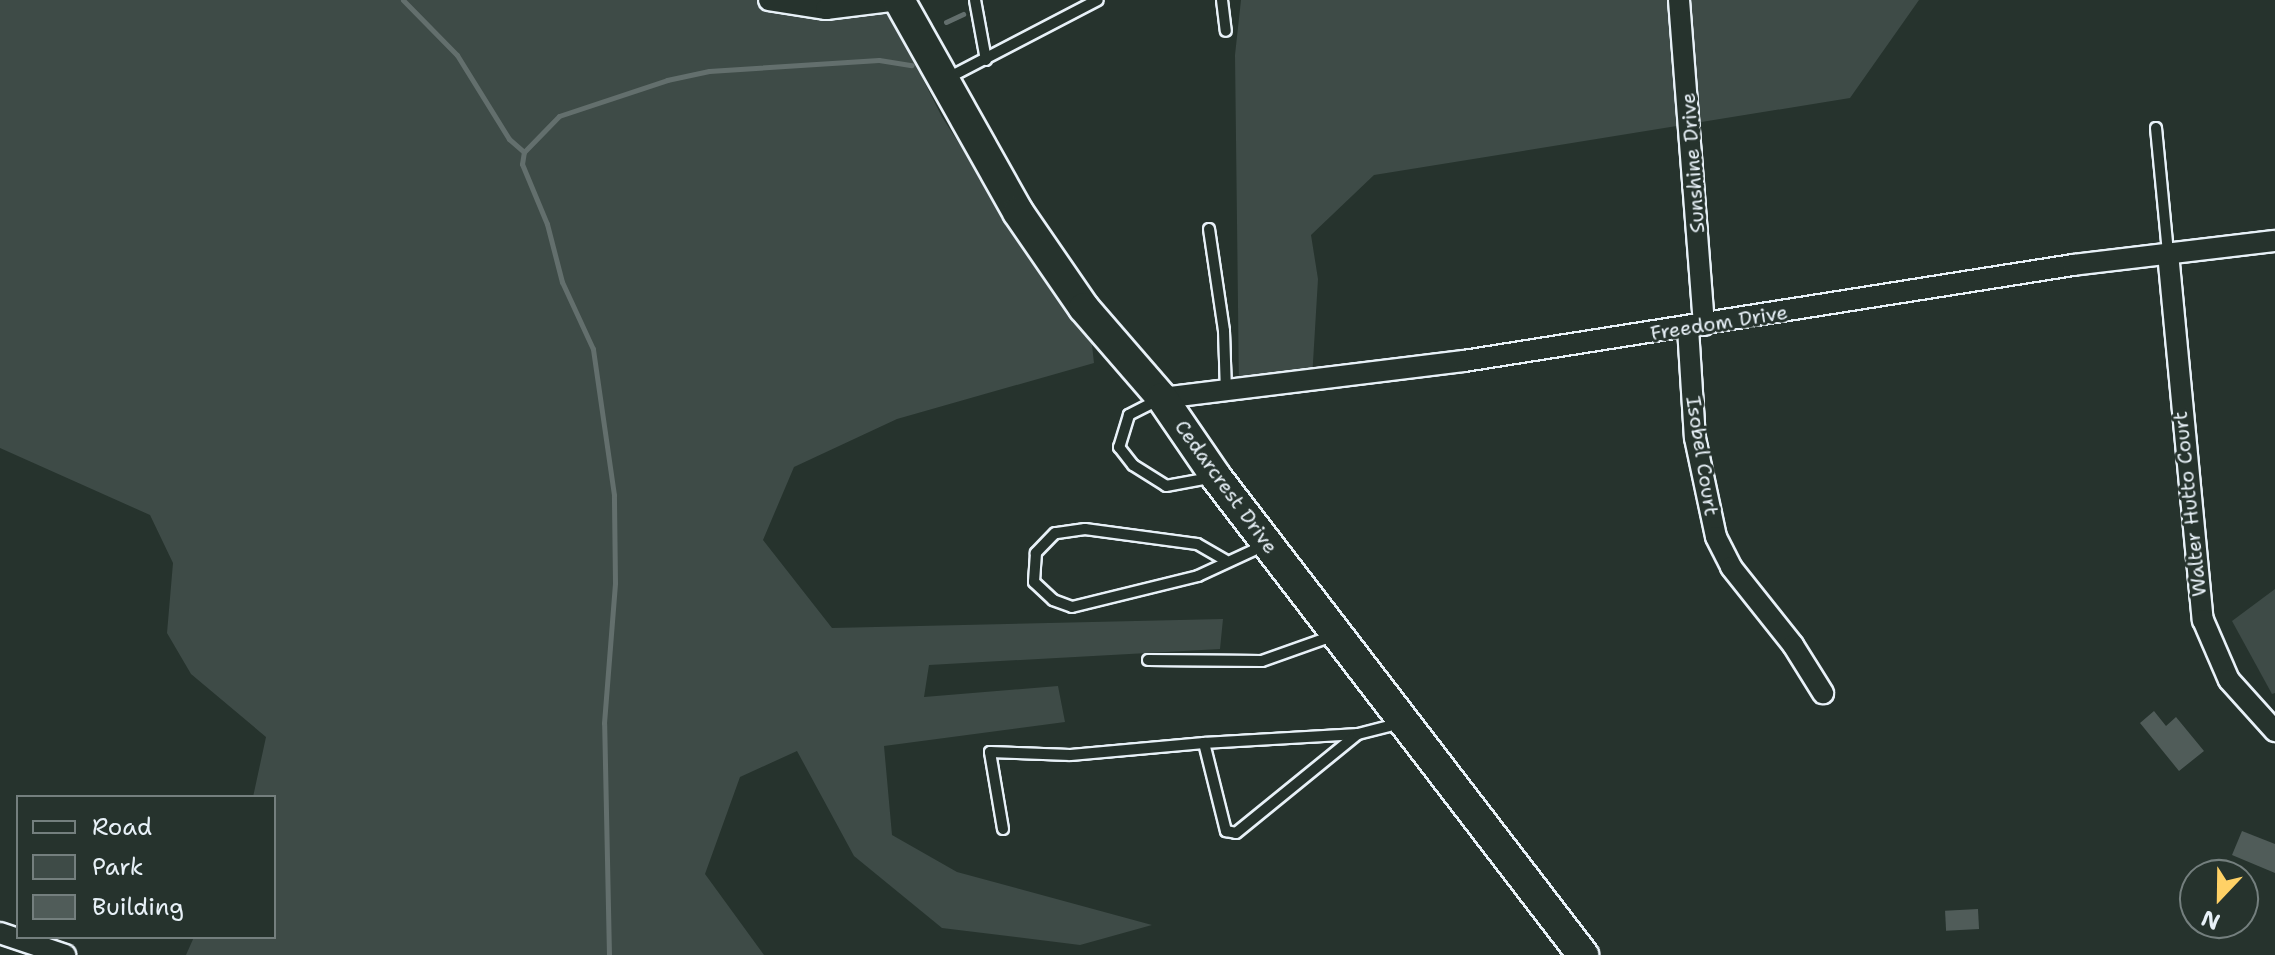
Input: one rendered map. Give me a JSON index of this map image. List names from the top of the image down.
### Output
{
  "streets": {
    "street": [
      "Sunshine Drive",
      "Freedom Drive",
      "Isobel Court",
      "Cedarcrest Drive",
      "Walter Hutto Court"
    ]
  },
  "crossings": [
    ["Sunshine Drive", "Freedom Drive"],
    ["Sunshine Drive", "Isobel Court"],
    ["Freedom Drive", "Isobel Court"],
    ["Freedom Drive", "Cedarcrest Drive"],
    ["Freedom Drive", "Walter Hutto Court"]
  ],
  "legend": ["Road", "Park", "Building"],
  "north": "bottom"
}
